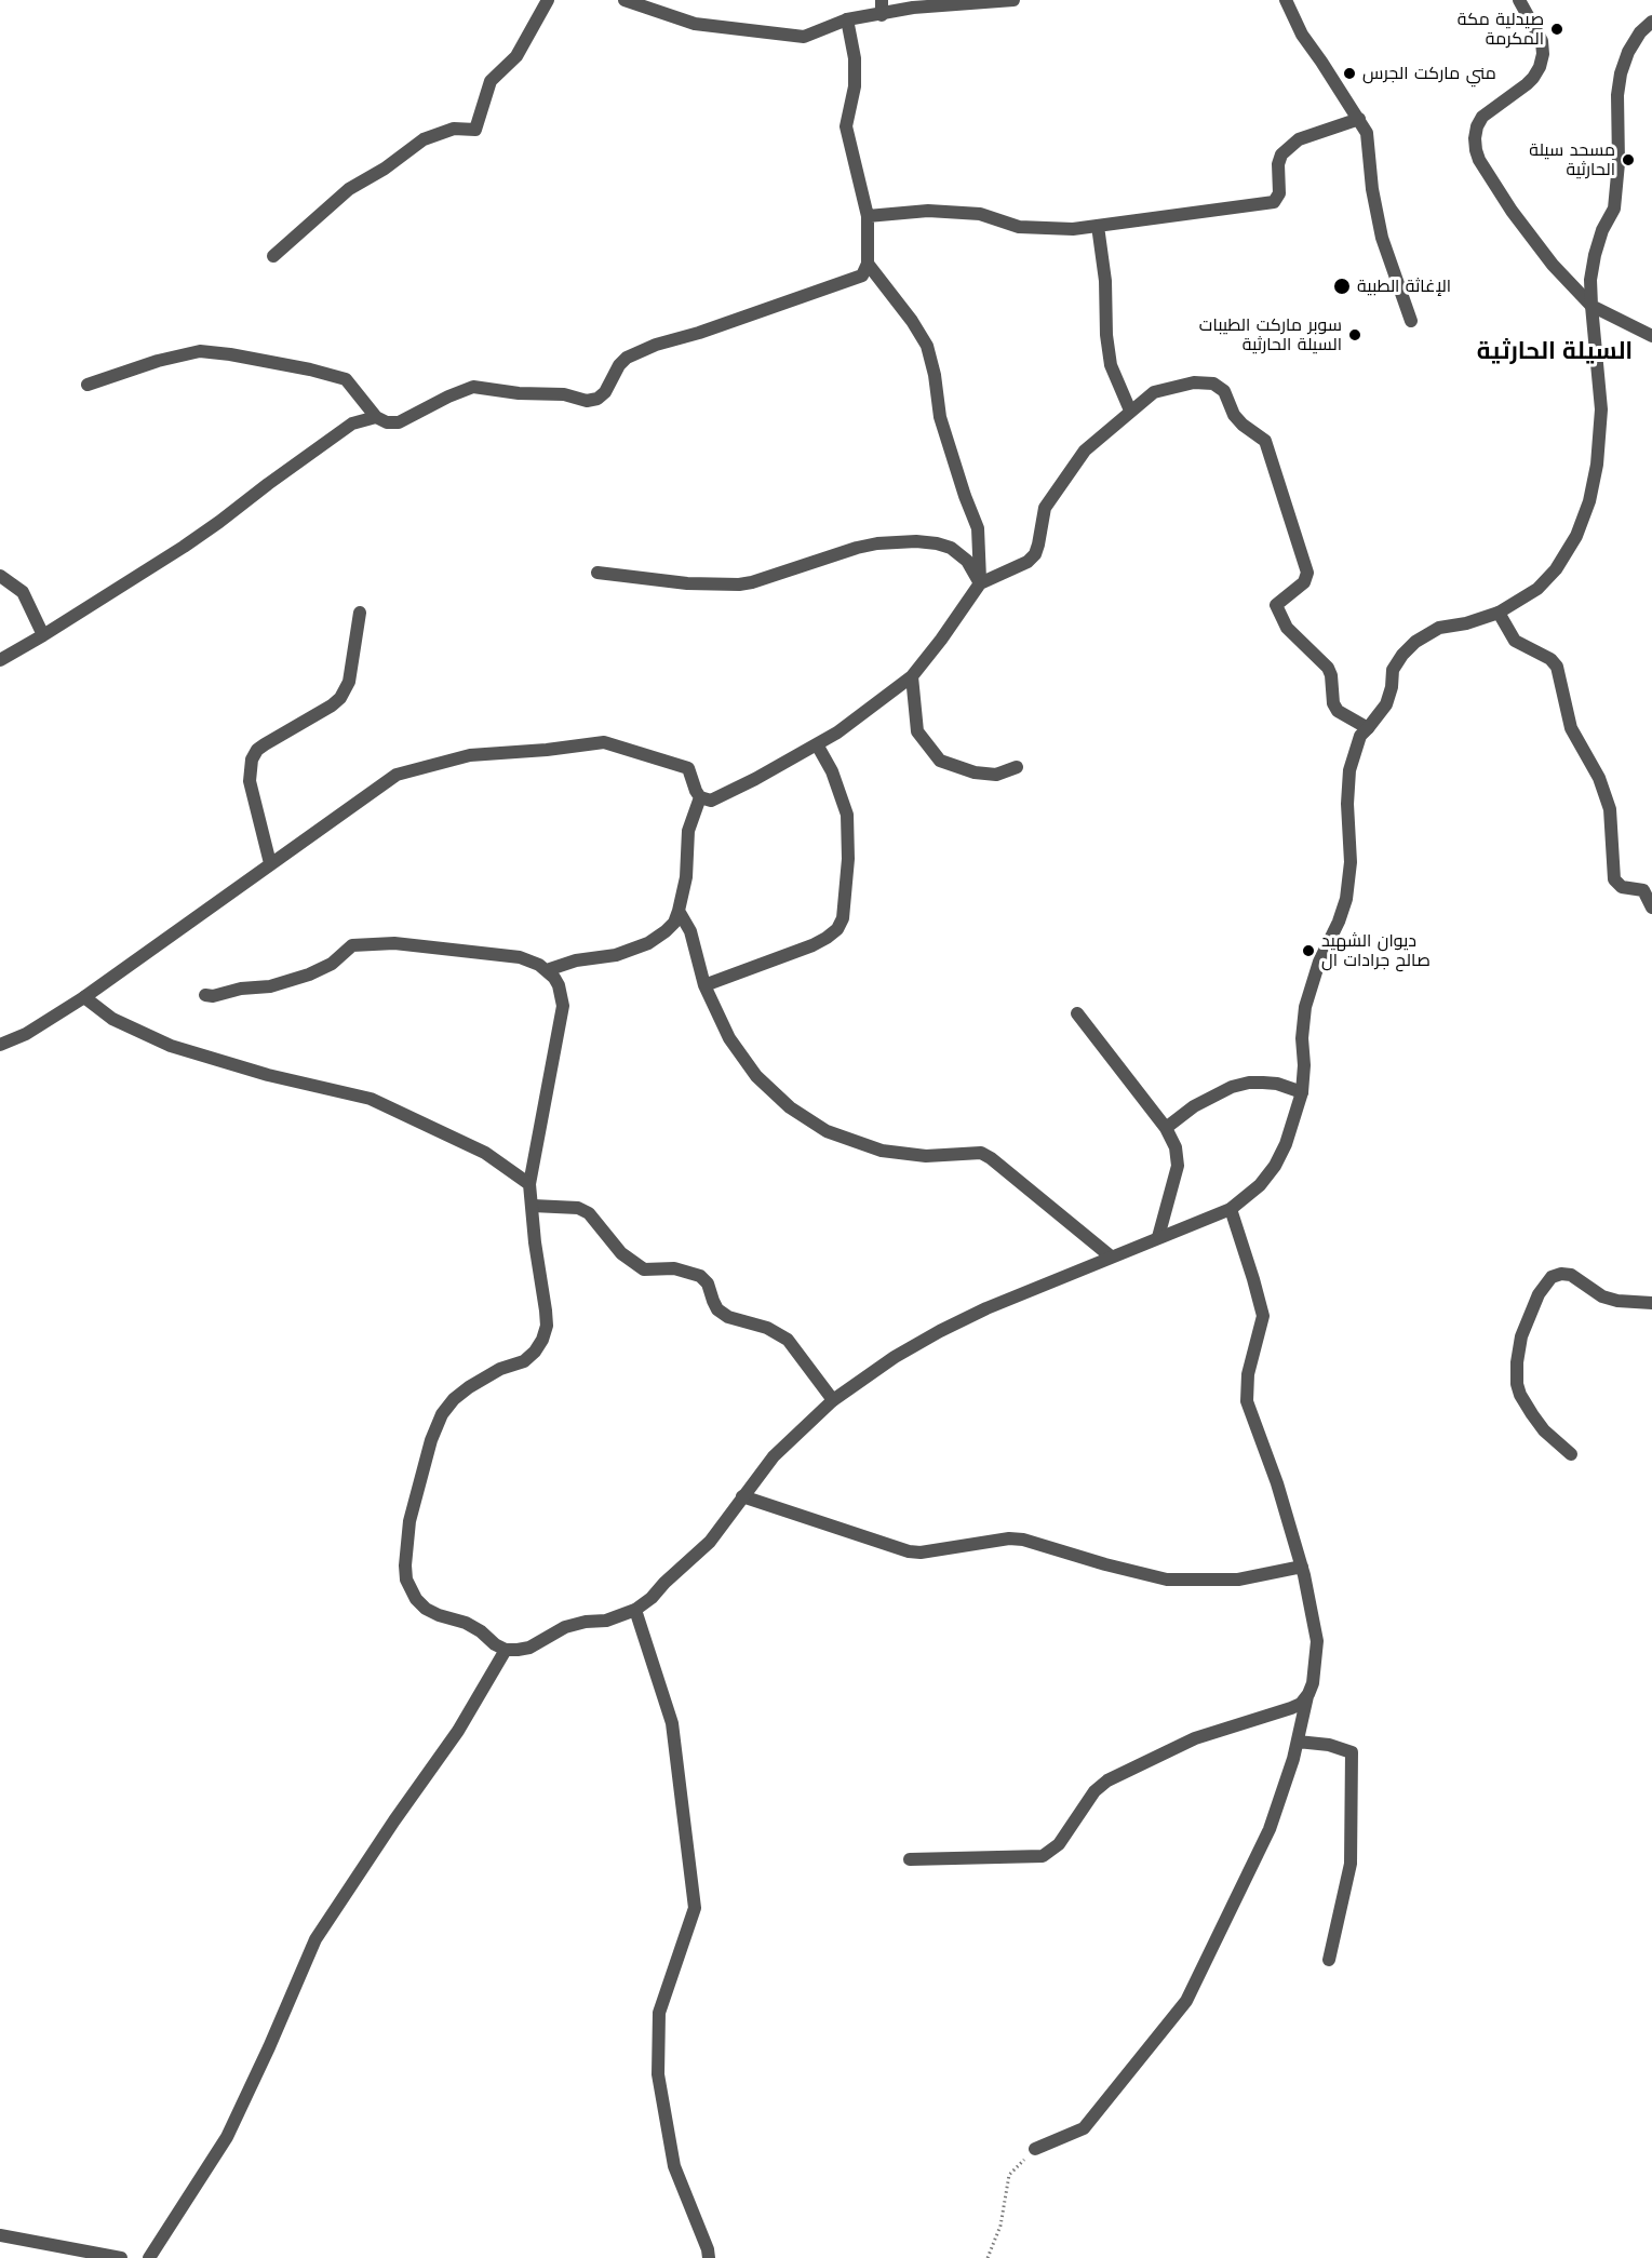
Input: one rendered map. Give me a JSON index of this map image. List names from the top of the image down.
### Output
{
  "districts": ["السيلة الحارثية"],
  "places": [
    "صيدلية مكة المكرمة",
    "مني ماركت الجرس",
    "مسجد سيلة الحارثية",
    "الإغاثة الطبية",
    "سوبر ماركت الطيبات السيلة الحارثية",
    "ديوان الشهيد صالح جرادات ال"
  ]
}
